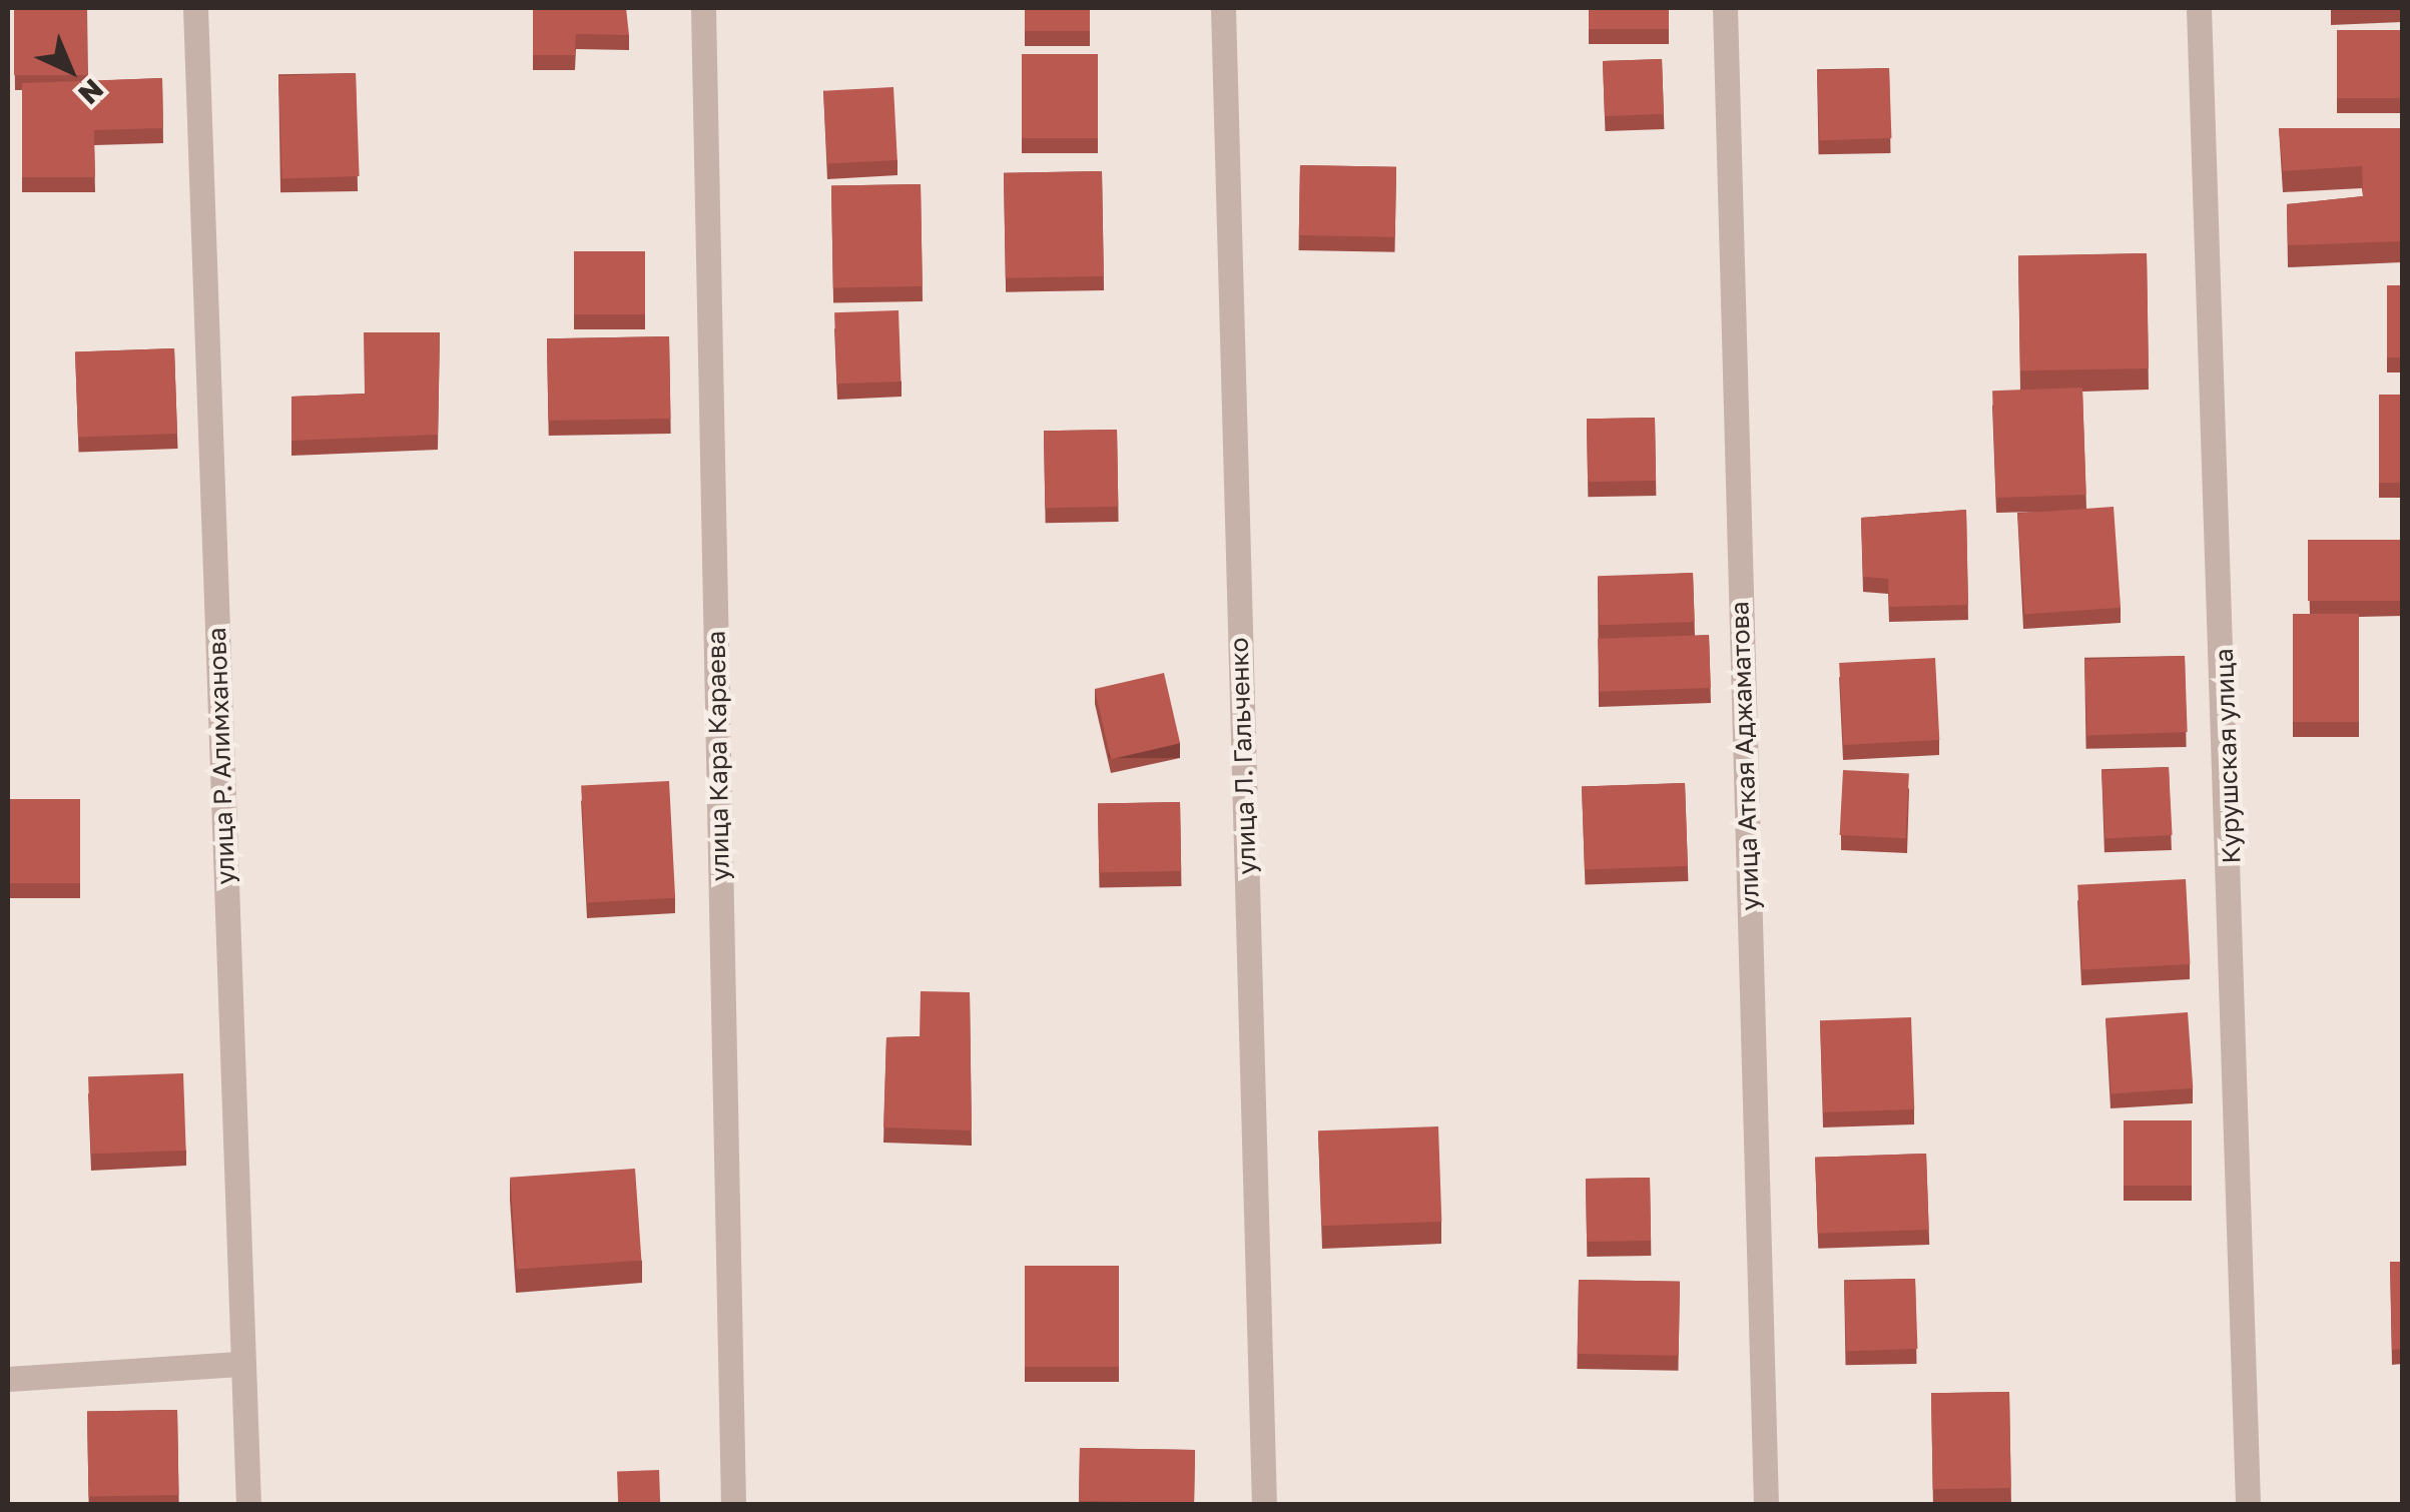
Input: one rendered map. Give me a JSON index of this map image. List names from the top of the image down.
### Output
{
  "streets": {
    "street": [
      "улица Р. Алимханова",
      "улица Кара Караева",
      "улица Л. Гальченко",
      "улица Аткая Аджаматова",
      "Курушская улица"
    ]
  },
  "north": "bottom right"
}
